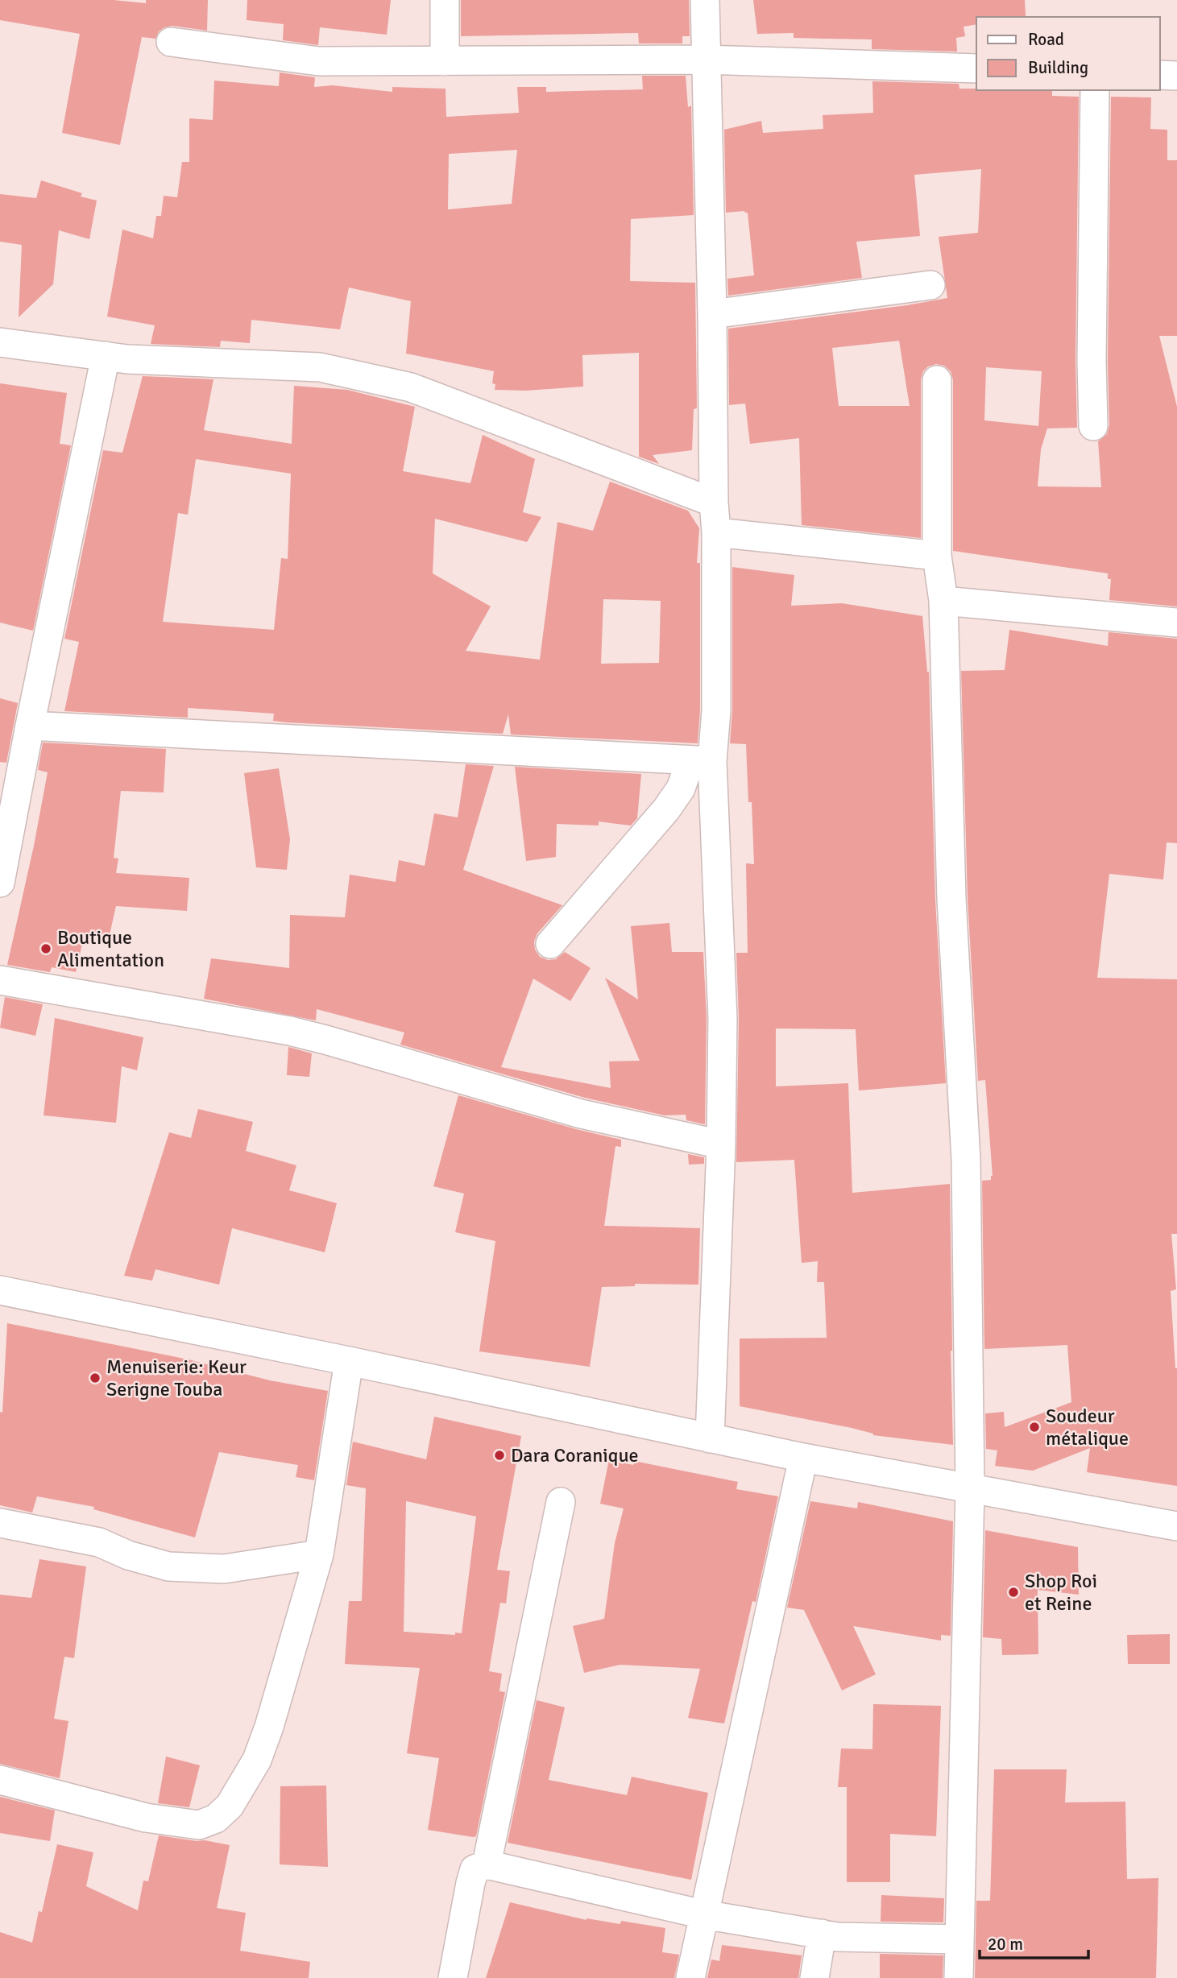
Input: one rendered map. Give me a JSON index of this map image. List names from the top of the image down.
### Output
{
  "places": [
    "Boutique Alimentation",
    "Menuiserie: Keur Serigne Touba",
    "Soudeur métalique",
    "Dara Coranique",
    "Shop Roi et Reine"
  ],
  "legend": ["Road", "Building"],
  "scale_bar": "20 m"
}
